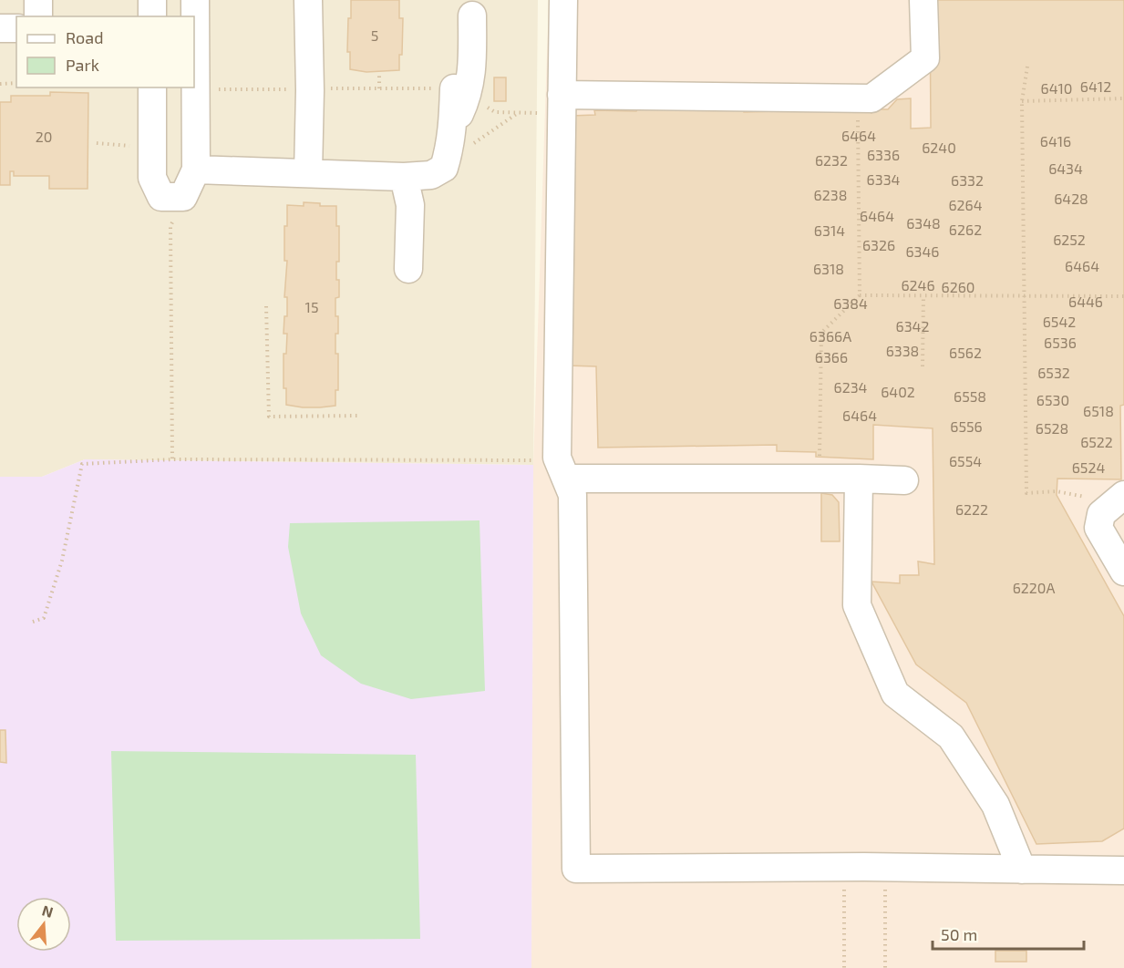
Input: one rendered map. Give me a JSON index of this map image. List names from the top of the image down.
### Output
{
  "house_numbers": [
    "5",
    "6412",
    "6410",
    "6464",
    "20",
    "6416",
    "6240",
    "6336",
    "6232",
    "6434",
    "6334",
    "6332",
    "6238",
    "6428",
    "6264",
    "6464",
    "6348",
    "6262",
    "6314",
    "6252",
    "6326",
    "6346",
    "6464",
    "6318",
    "6246",
    "6260",
    "6446",
    "6384",
    "15",
    "6542",
    "6342",
    "6366A",
    "6536",
    "6338",
    "6562",
    "6366",
    "6532",
    "6234",
    "6402",
    "6558",
    "6530",
    "6518",
    "6464",
    "6556",
    "6528",
    "6522",
    "6554",
    "6524",
    "6222",
    "6220A"
  ],
  "legend": ["Road", "Park"],
  "scale_bar": "50 m",
  "north": "top"
}
